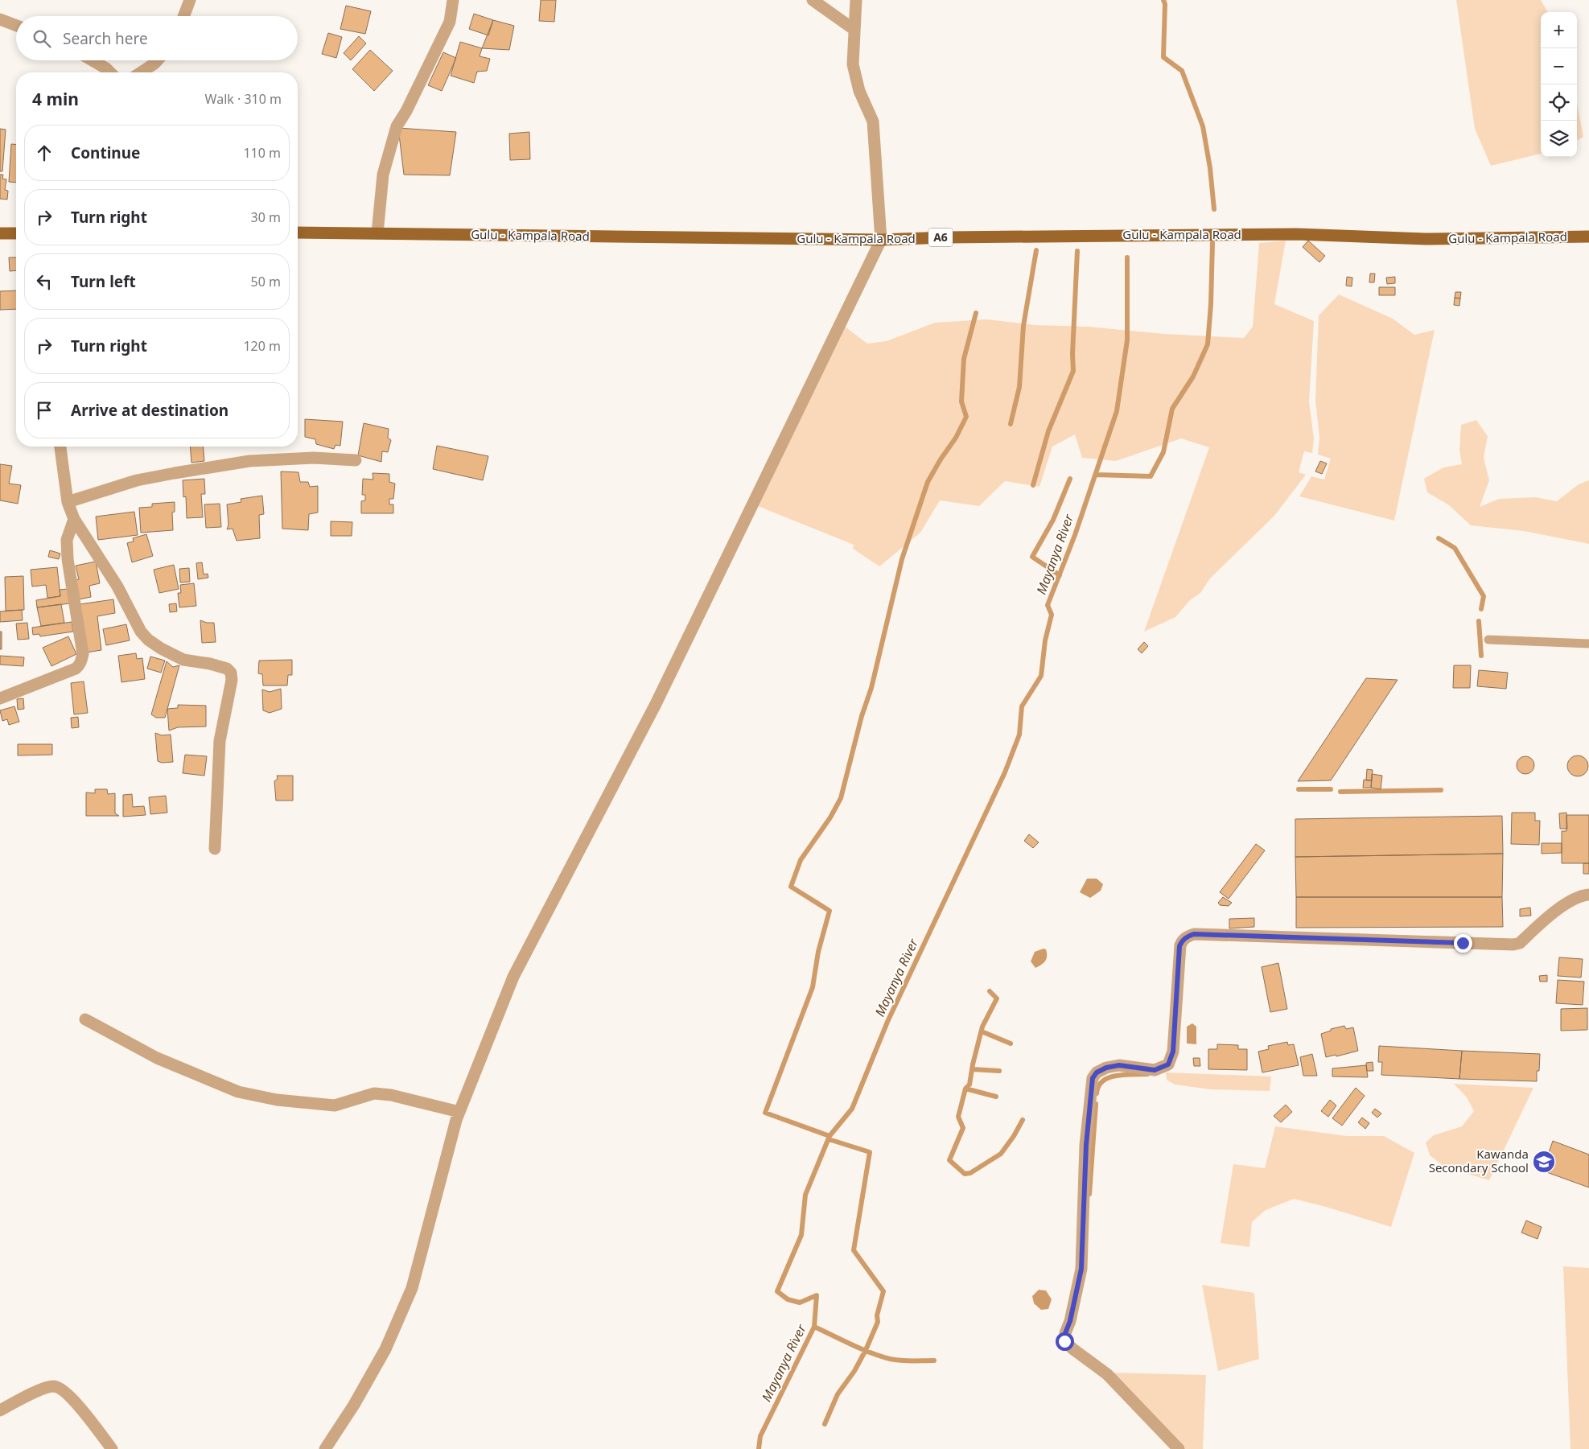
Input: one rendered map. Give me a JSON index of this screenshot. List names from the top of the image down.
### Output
{
  "streets": {
    "main road": ["Gulu - Kampala Road", "A6"]
  },
  "water": ["Mayanya River"],
  "places": {
    "school or university": ["Kawanda Secondary School"]
  },
  "page": {
    "map_buttons": ["+", "−"],
    "search": "Search here",
    "heading": ["4 min", "Walk · 310 m"],
    "list": [
      ["Continue", "110 m"],
      ["Turn right", "30 m"],
      ["Turn left", "50 m"],
      ["Turn right", "120 m"],
      "Arrive at destination"
    ]
  }
}
